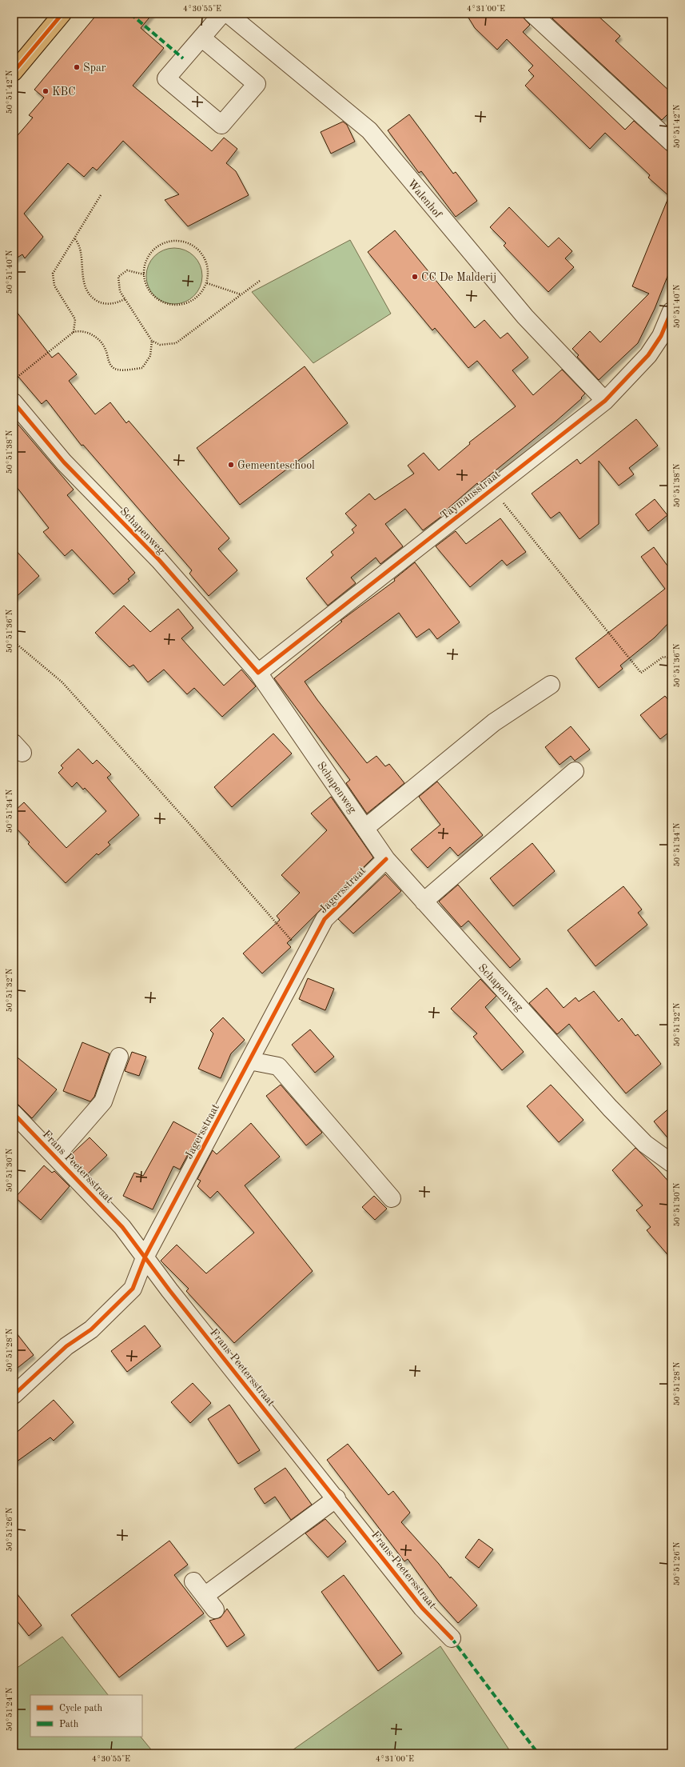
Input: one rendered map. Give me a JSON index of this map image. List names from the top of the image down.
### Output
{
  "streets": {
    "street": [
      "Walenhof",
      "Taymansstraat",
      "Schapenweg",
      "Jagersstraat",
      "Frans Peetersstraat"
    ]
  },
  "crossings": [
    ["Walenhof", "Taymansstraat"],
    ["Taymansstraat", "Schapenweg"],
    ["Schapenweg", "Jagersstraat"],
    ["Jagersstraat", "Frans Peetersstraat"]
  ],
  "places": [
    "Spar",
    "KBC",
    "CC De Malderij",
    "Gemeenteschool"
  ],
  "legend": ["Cycle path", "Path"],
  "coordinates": [
    "4°30'55\"E",
    "4°31'00\"E",
    "50°51'42\"N",
    "50°51'40\"N",
    "50°51'38\"N",
    "50°51'36\"N",
    "50°51'34\"N",
    "50°51'32\"N",
    "50°51'30\"N",
    "50°51'28\"N",
    "50°51'26\"N",
    "50°51'24\"N"
  ]
}
